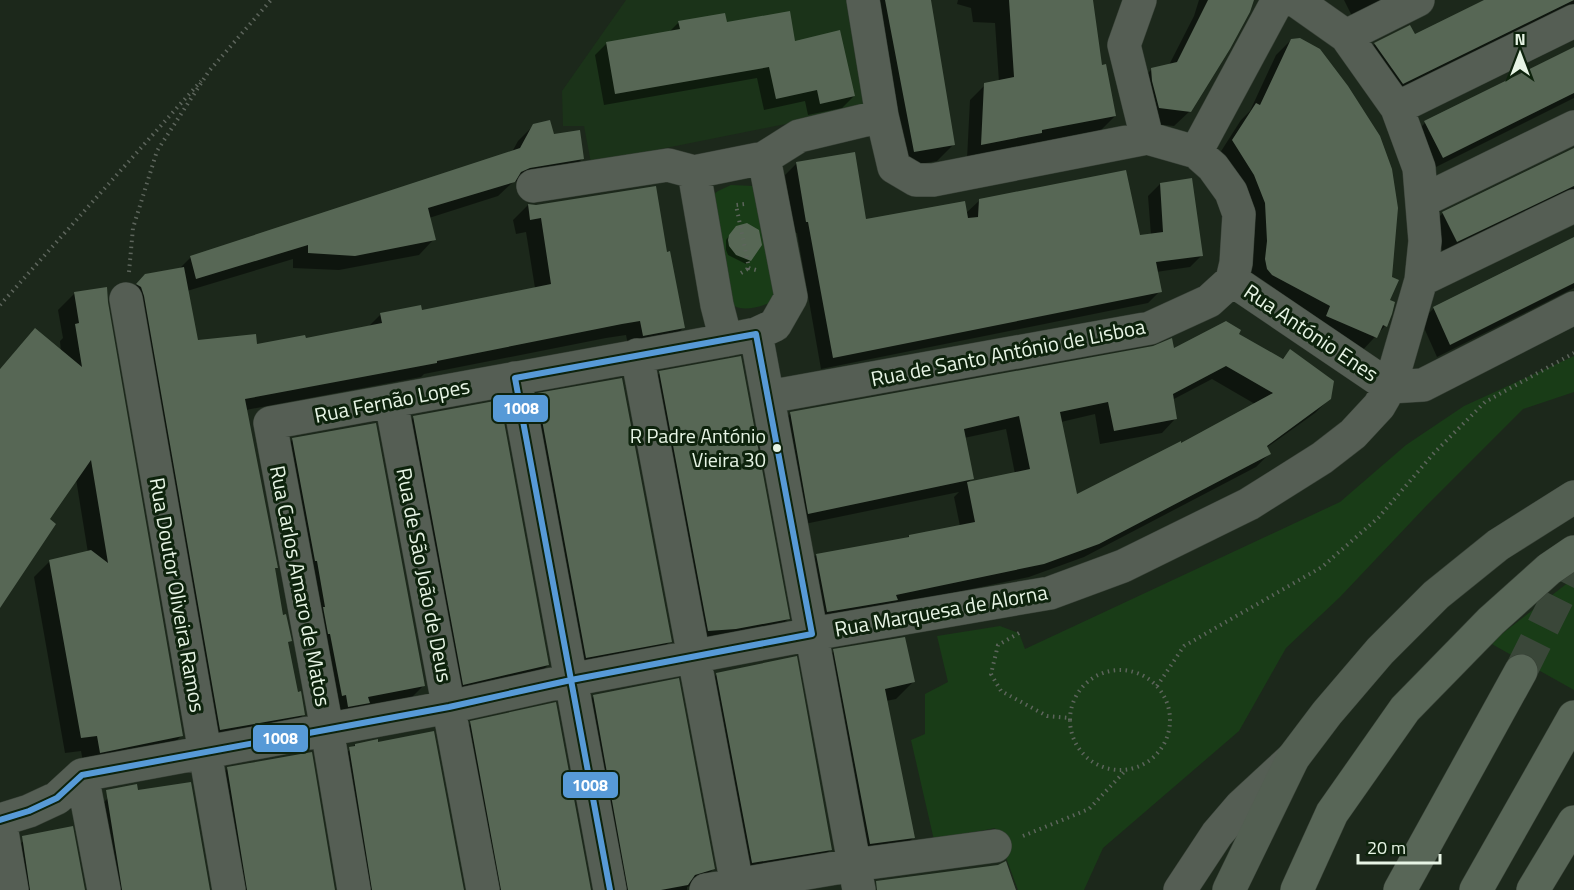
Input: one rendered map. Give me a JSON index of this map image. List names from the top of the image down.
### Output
{
  "streets": {
    "street": [
      "Rua António Enes",
      "Rua de Santo António de Lisboa",
      "Rua Fernão Lopes",
      "Rua de São João de Deus",
      "Rua Carlos Amaro de Matos",
      "Rua Doutor Oliveira Ramos",
      "Rua Marquesa de Alorna"
    ]
  },
  "crossings": [
    ["Rua António Enes", "Rua de Santo António de Lisboa"],
    ["Rua António Enes", "Rua Marquesa de Alorna"],
    ["Rua Fernão Lopes", "Rua de São João de Deus"],
    ["Rua Fernão Lopes", "Rua Carlos Amaro de Matos"],
    ["Rua de São João de Deus", "Rua Marquesa de Alorna"],
    ["Rua Carlos Amaro de Matos", "Rua Marquesa de Alorna"],
    ["Rua Doutor Oliveira Ramos", "Rua Marquesa de Alorna"]
  ],
  "places": ["R Padre António Vieira 30"],
  "lines": ["transit line 1008"],
  "scale_bar": "20 m",
  "north": "top"
}
